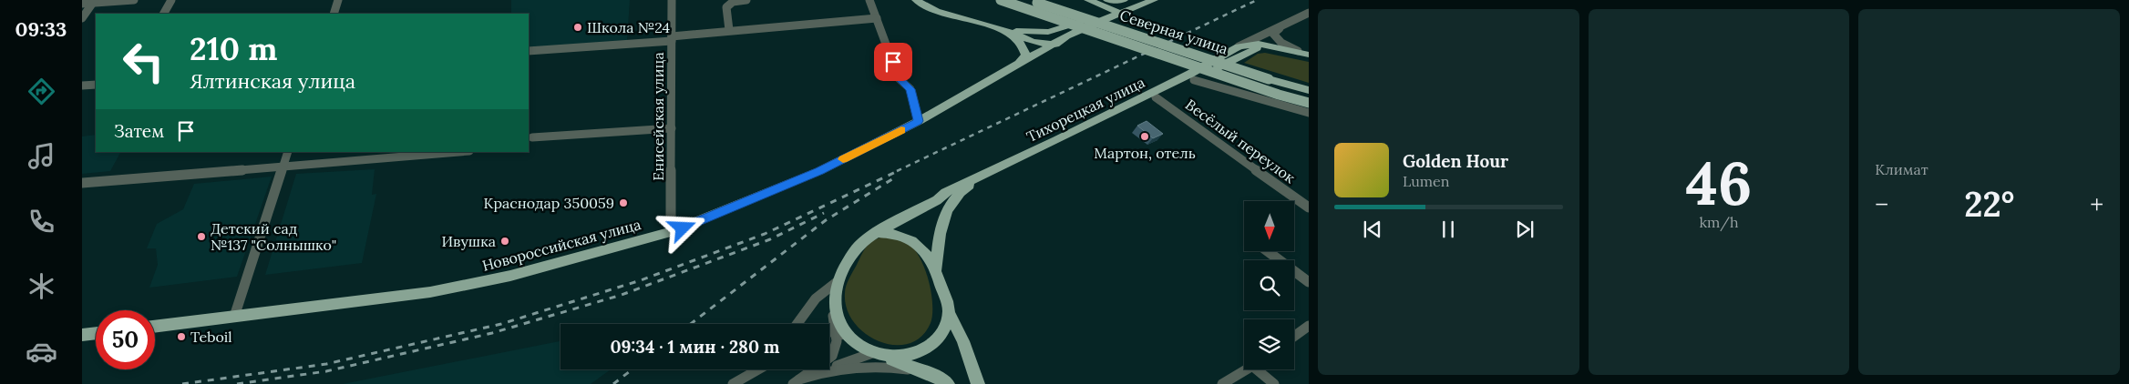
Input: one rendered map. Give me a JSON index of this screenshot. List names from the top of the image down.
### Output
{
  "streets": {
    "main road": ["Северная улица", "Тихорецкая улица", "Новороссийская улица"],
    "street": ["Енисейская улица", "Весёлый переулок"]
  },
  "crossings": [
    ["Северная улица", "Новороссийская улица"],
    ["Тихорецкая улица", "Весёлый переулок"],
    ["Енисейская улица", "Новороссийская улица"]
  ],
  "places": [
    "Школа №24",
    "Мартон, отель",
    "Краснодар 350059",
    "Детский сад №137 \"Солнышко\"",
    "Ивушка",
    "Teboil"
  ],
  "north": "bottom",
  "page": {
    "tabs": "09:33",
    "tile": [
      ["46", "km/h"],
      "Климат"
    ],
    "turn": ["210 m", "Ялтинская улица"],
    "then": "Затем",
    "song": ["Golden Hour", "Lumen"],
    "heat": ["−", "22°", "+"],
    "limit": "50",
    "trip": "09:34 · 1 мин · 280 m"
  }
}
